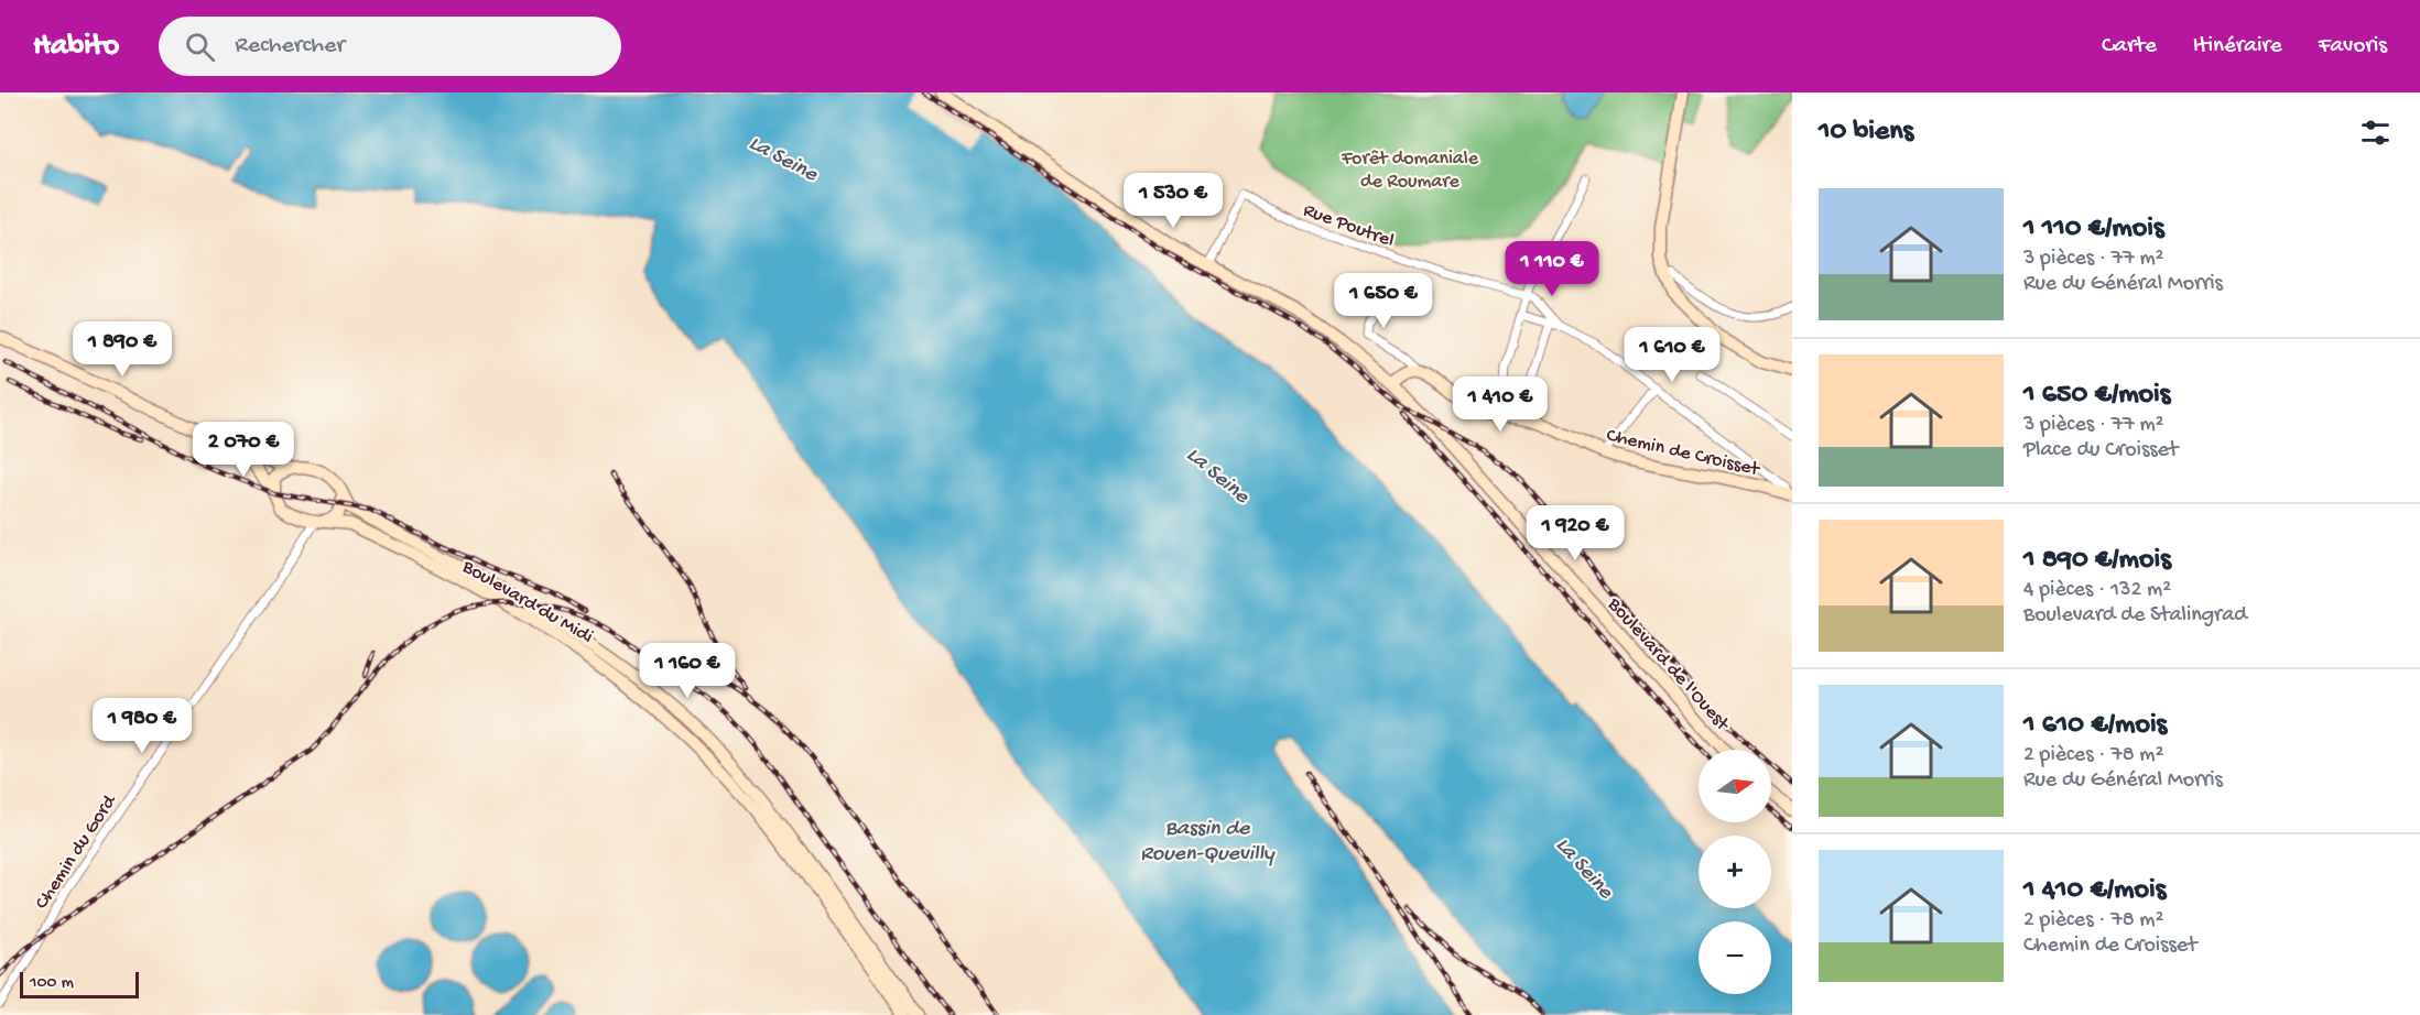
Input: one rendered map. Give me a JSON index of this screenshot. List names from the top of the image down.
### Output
{
  "streets": {
    "main road": ["Chemin de Croisset", "Boulevard du Midi", "Boulevard de l'Ouest"],
    "street": ["Rue Poutrel", "Chemin du Gord"]
  },
  "crossings": [
    ["Rue Poutrel", "Boulevard de l'Ouest"],
    ["Boulevard du Midi", "Chemin du Gord"]
  ],
  "water": ["La Seine", "Bassin de Rouen-Quevilly"],
  "parks": ["Forêt domaniale de Roumare"],
  "scale_bar": "100 m",
  "north": "right",
  "page": {
    "header": "Habito",
    "search": "Rechercher",
    "nav": ["Carte", "Itinéraire", "Favoris"],
    "heading": "10 biens",
    "list": [
      {
        "name": "1 110 €/mois",
        "note": "3 pièces · 77 m² · Rue du Général Morris"
      },
      {
        "name": "1 650 €/mois",
        "note": "3 pièces · 77 m² · Place du Croisset"
      },
      {
        "name": "1 890 €/mois",
        "note": "4 pièces · 132 m² · Boulevard de Stalingrad"
      },
      {
        "name": "1 610 €/mois",
        "note": "2 pièces · 78 m² · Rue du Général Morris"
      },
      {
        "name": "1 410 €/mois",
        "note": "2 pièces · 78 m² · Chemin de Croisset"
      }
    ],
    "price": [
      "1 530 €",
      "1 110 €",
      "1 650 €",
      "1 890 €",
      "1 610 €",
      "1 410 €",
      "2 070 €",
      "1 920 €",
      "1 160 €",
      "1 980 €"
    ],
    "map_buttons": ["+", "−"],
    "scale": "100 m"
  }
}
